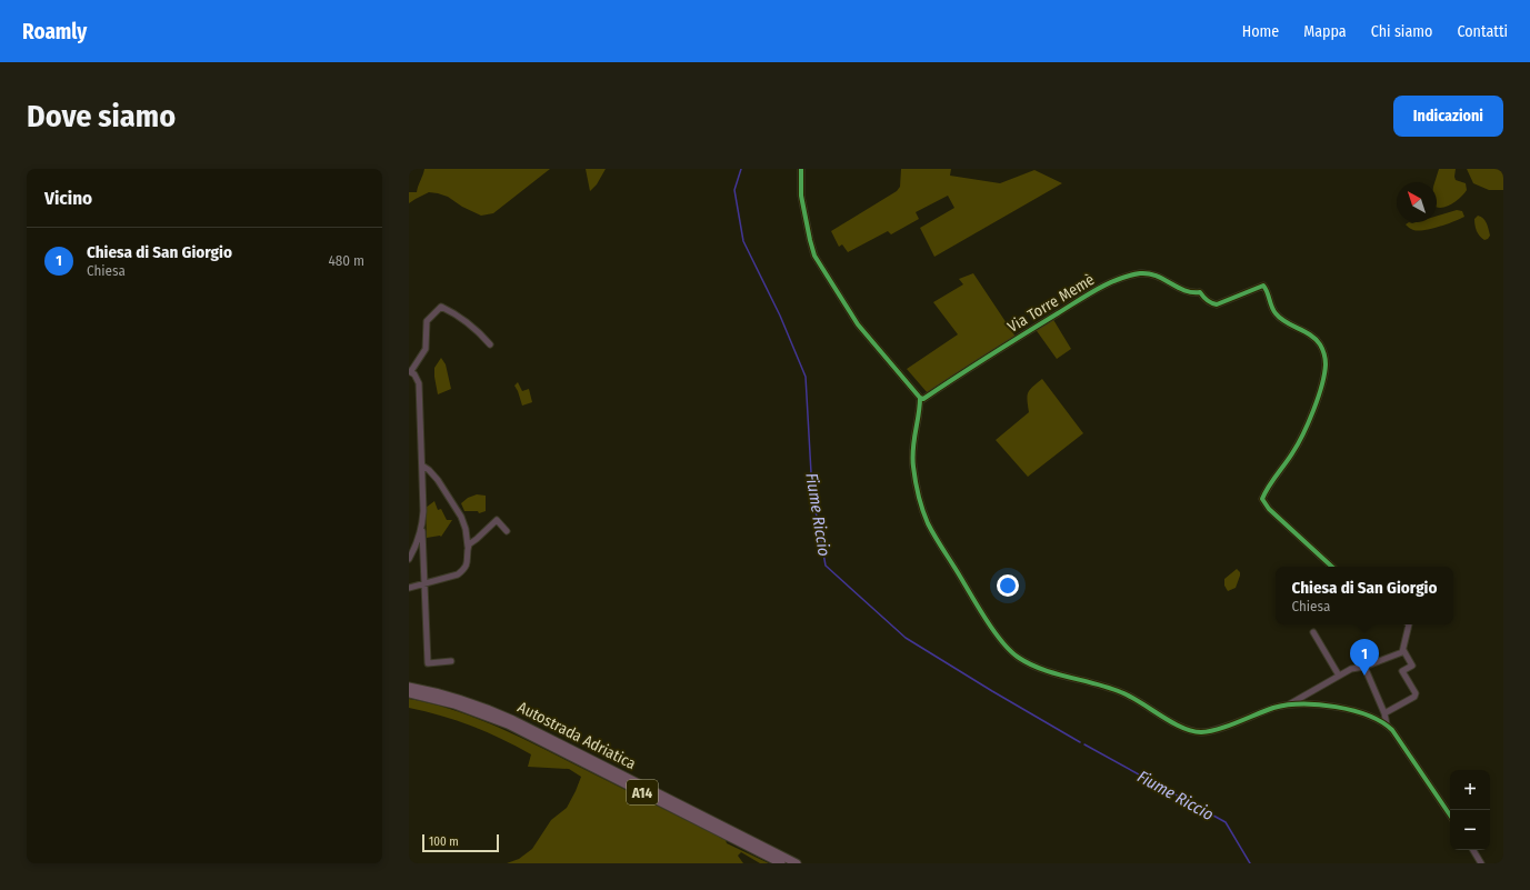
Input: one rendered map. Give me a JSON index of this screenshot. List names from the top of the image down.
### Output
{
  "streets": {
    "highway": ["Autostrada Adriatica", "A14"],
    "street": ["Via Torre Memè"]
  },
  "water": ["Fiume Riccio"],
  "scale_bar": "100 m",
  "north": "top left",
  "page": {
    "header": "Roamly",
    "nav": [
      "Home",
      "Mappa",
      "Chi siamo",
      "Contatti"
    ],
    "buttons": "Indicazioni",
    "title": "Dove siamo",
    "heading": "Vicino",
    "list": [
      {
        "mark": "1",
        "name": "Chiesa di San Giorgio",
        "note": "Chiesa",
        "value": "480 m"
      }
    ],
    "popup": ["Chiesa di San Giorgio", "Chiesa"],
    "pins": "1",
    "map_buttons": ["+", "−"],
    "scale": "100 m"
  }
}
